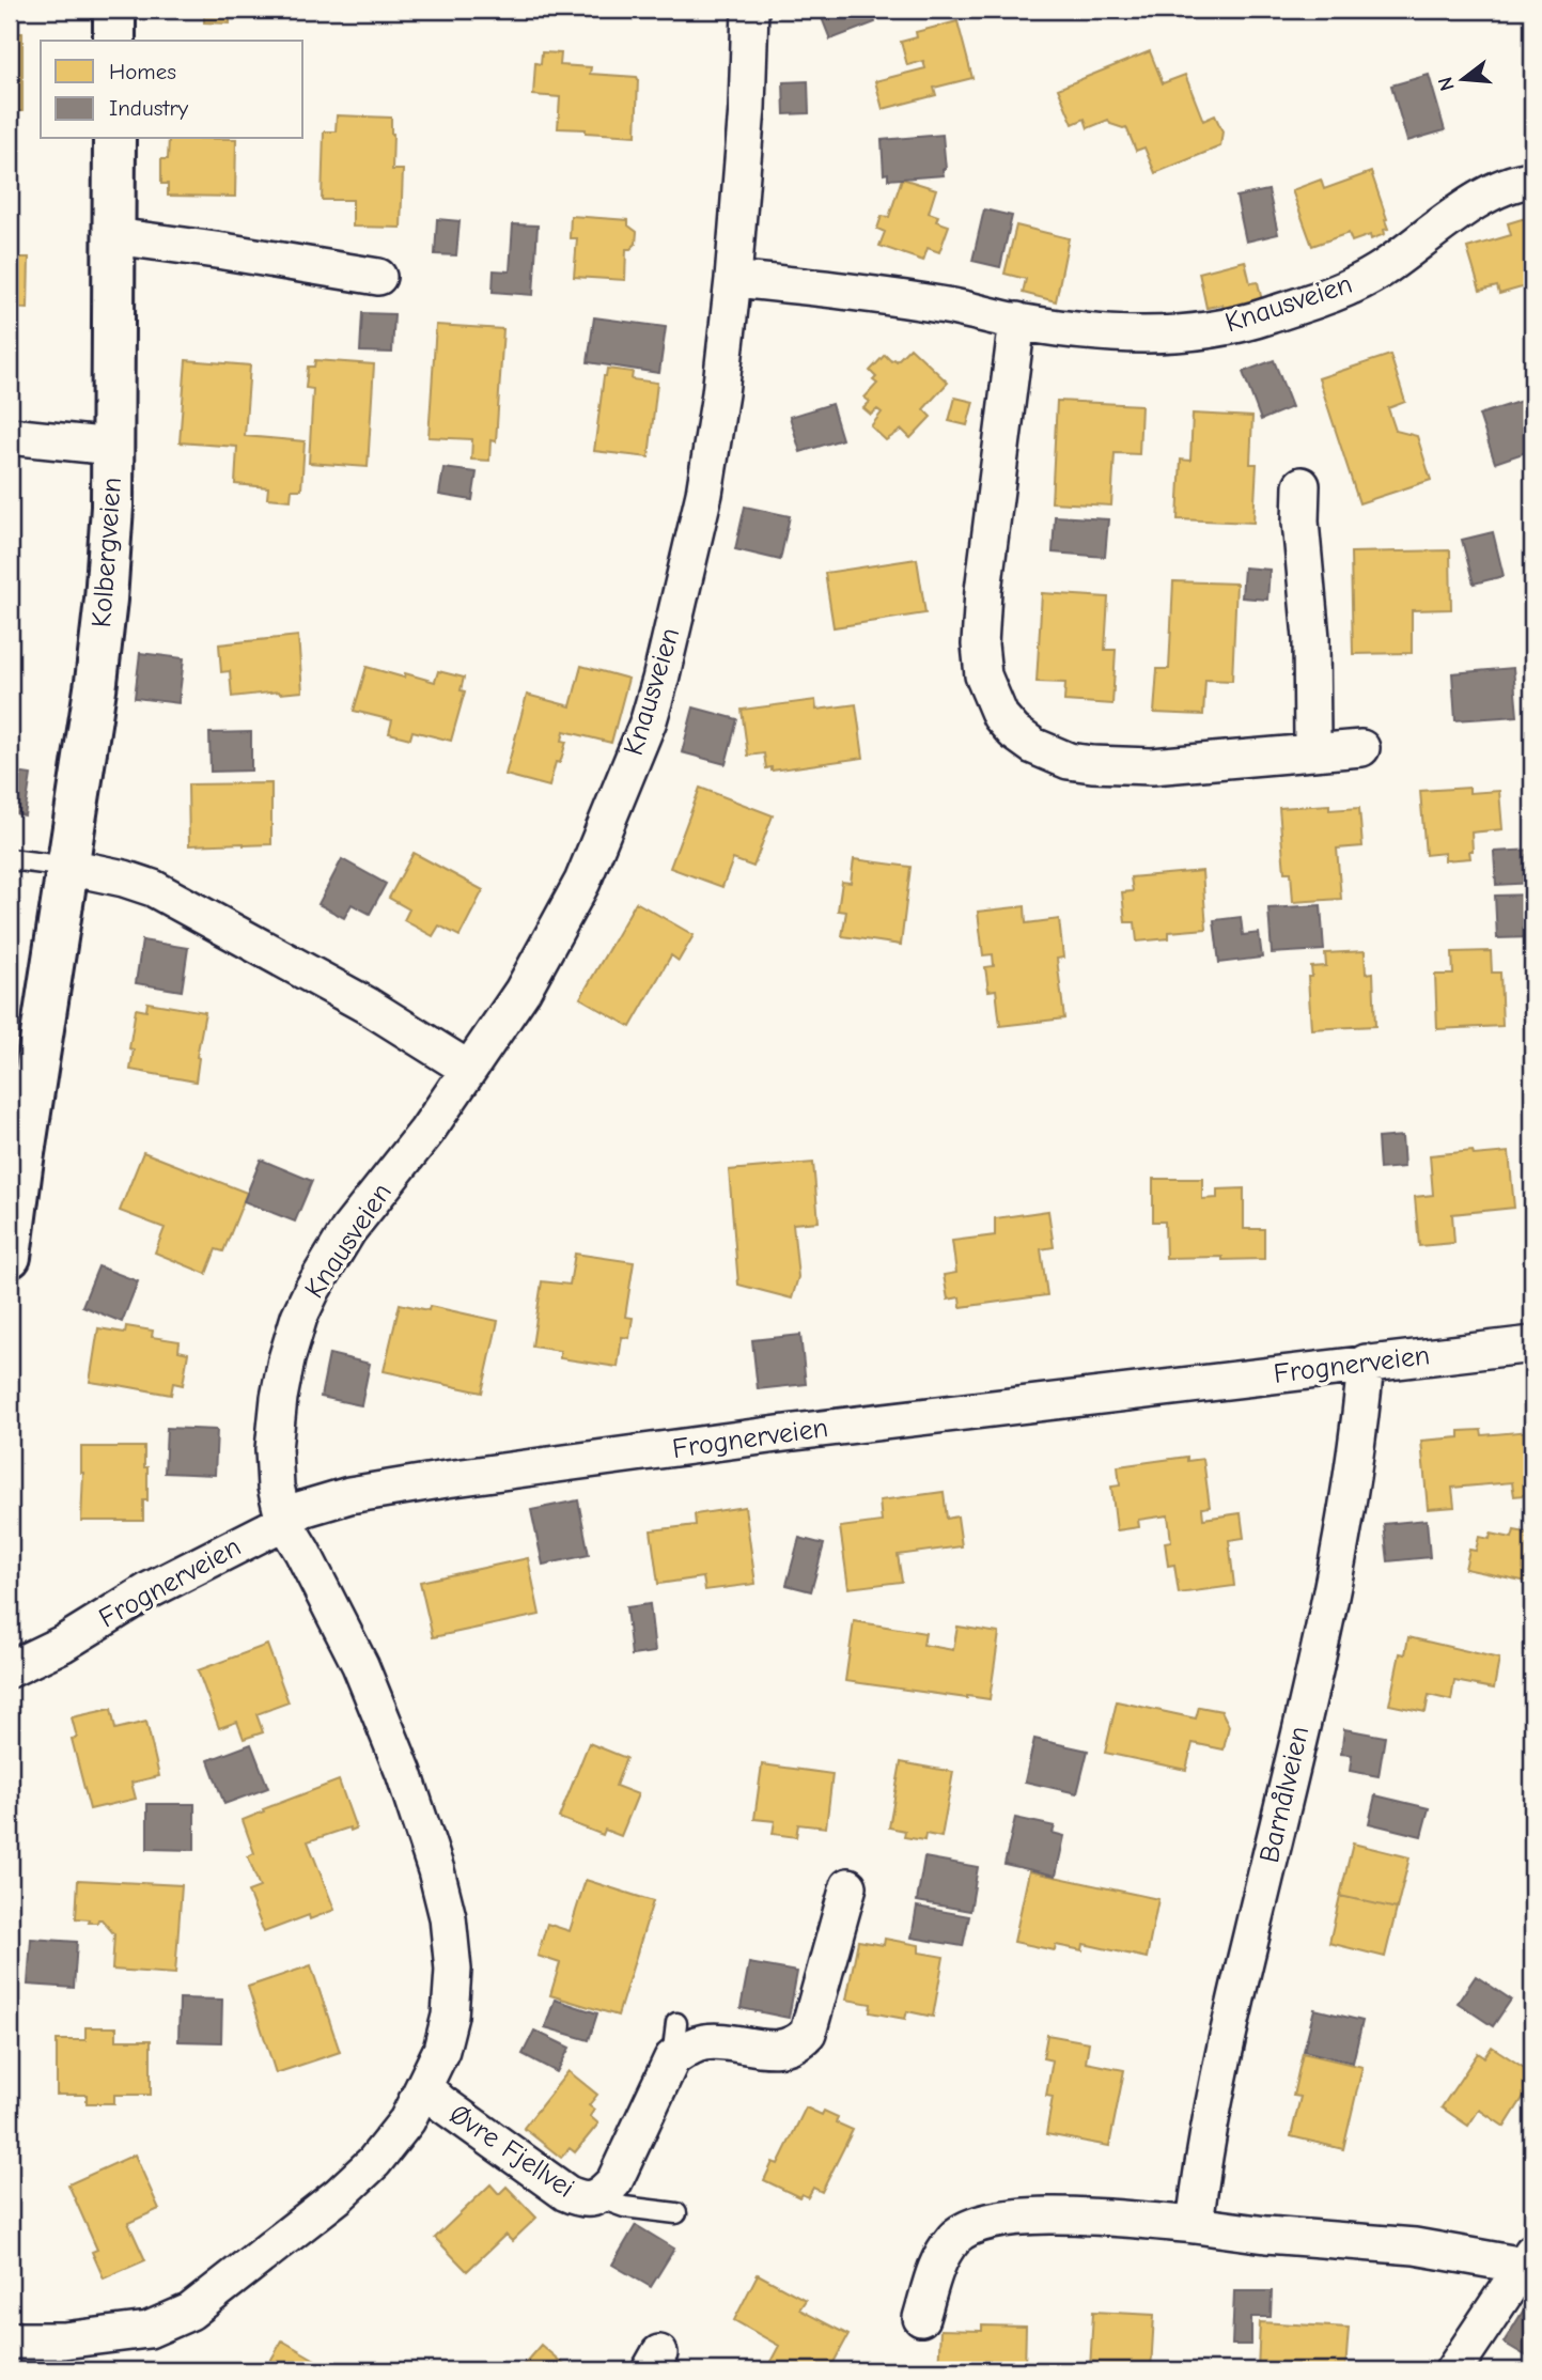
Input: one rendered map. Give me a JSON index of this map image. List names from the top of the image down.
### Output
{
  "streets": {
    "street": [
      "Knausveien",
      "Kolbergveien",
      "Frognerveien",
      "Barnålveien",
      "Øvre Fjellvei"
    ]
  },
  "crossings": [
    ["Knausveien", "Frognerveien"],
    ["Knausveien", "Øvre Fjellvei"],
    ["Frognerveien", "Barnålveien"],
    ["Frognerveien", "Øvre Fjellvei"]
  ],
  "legend": ["Homes", "Industry"],
  "north": "left"
}
